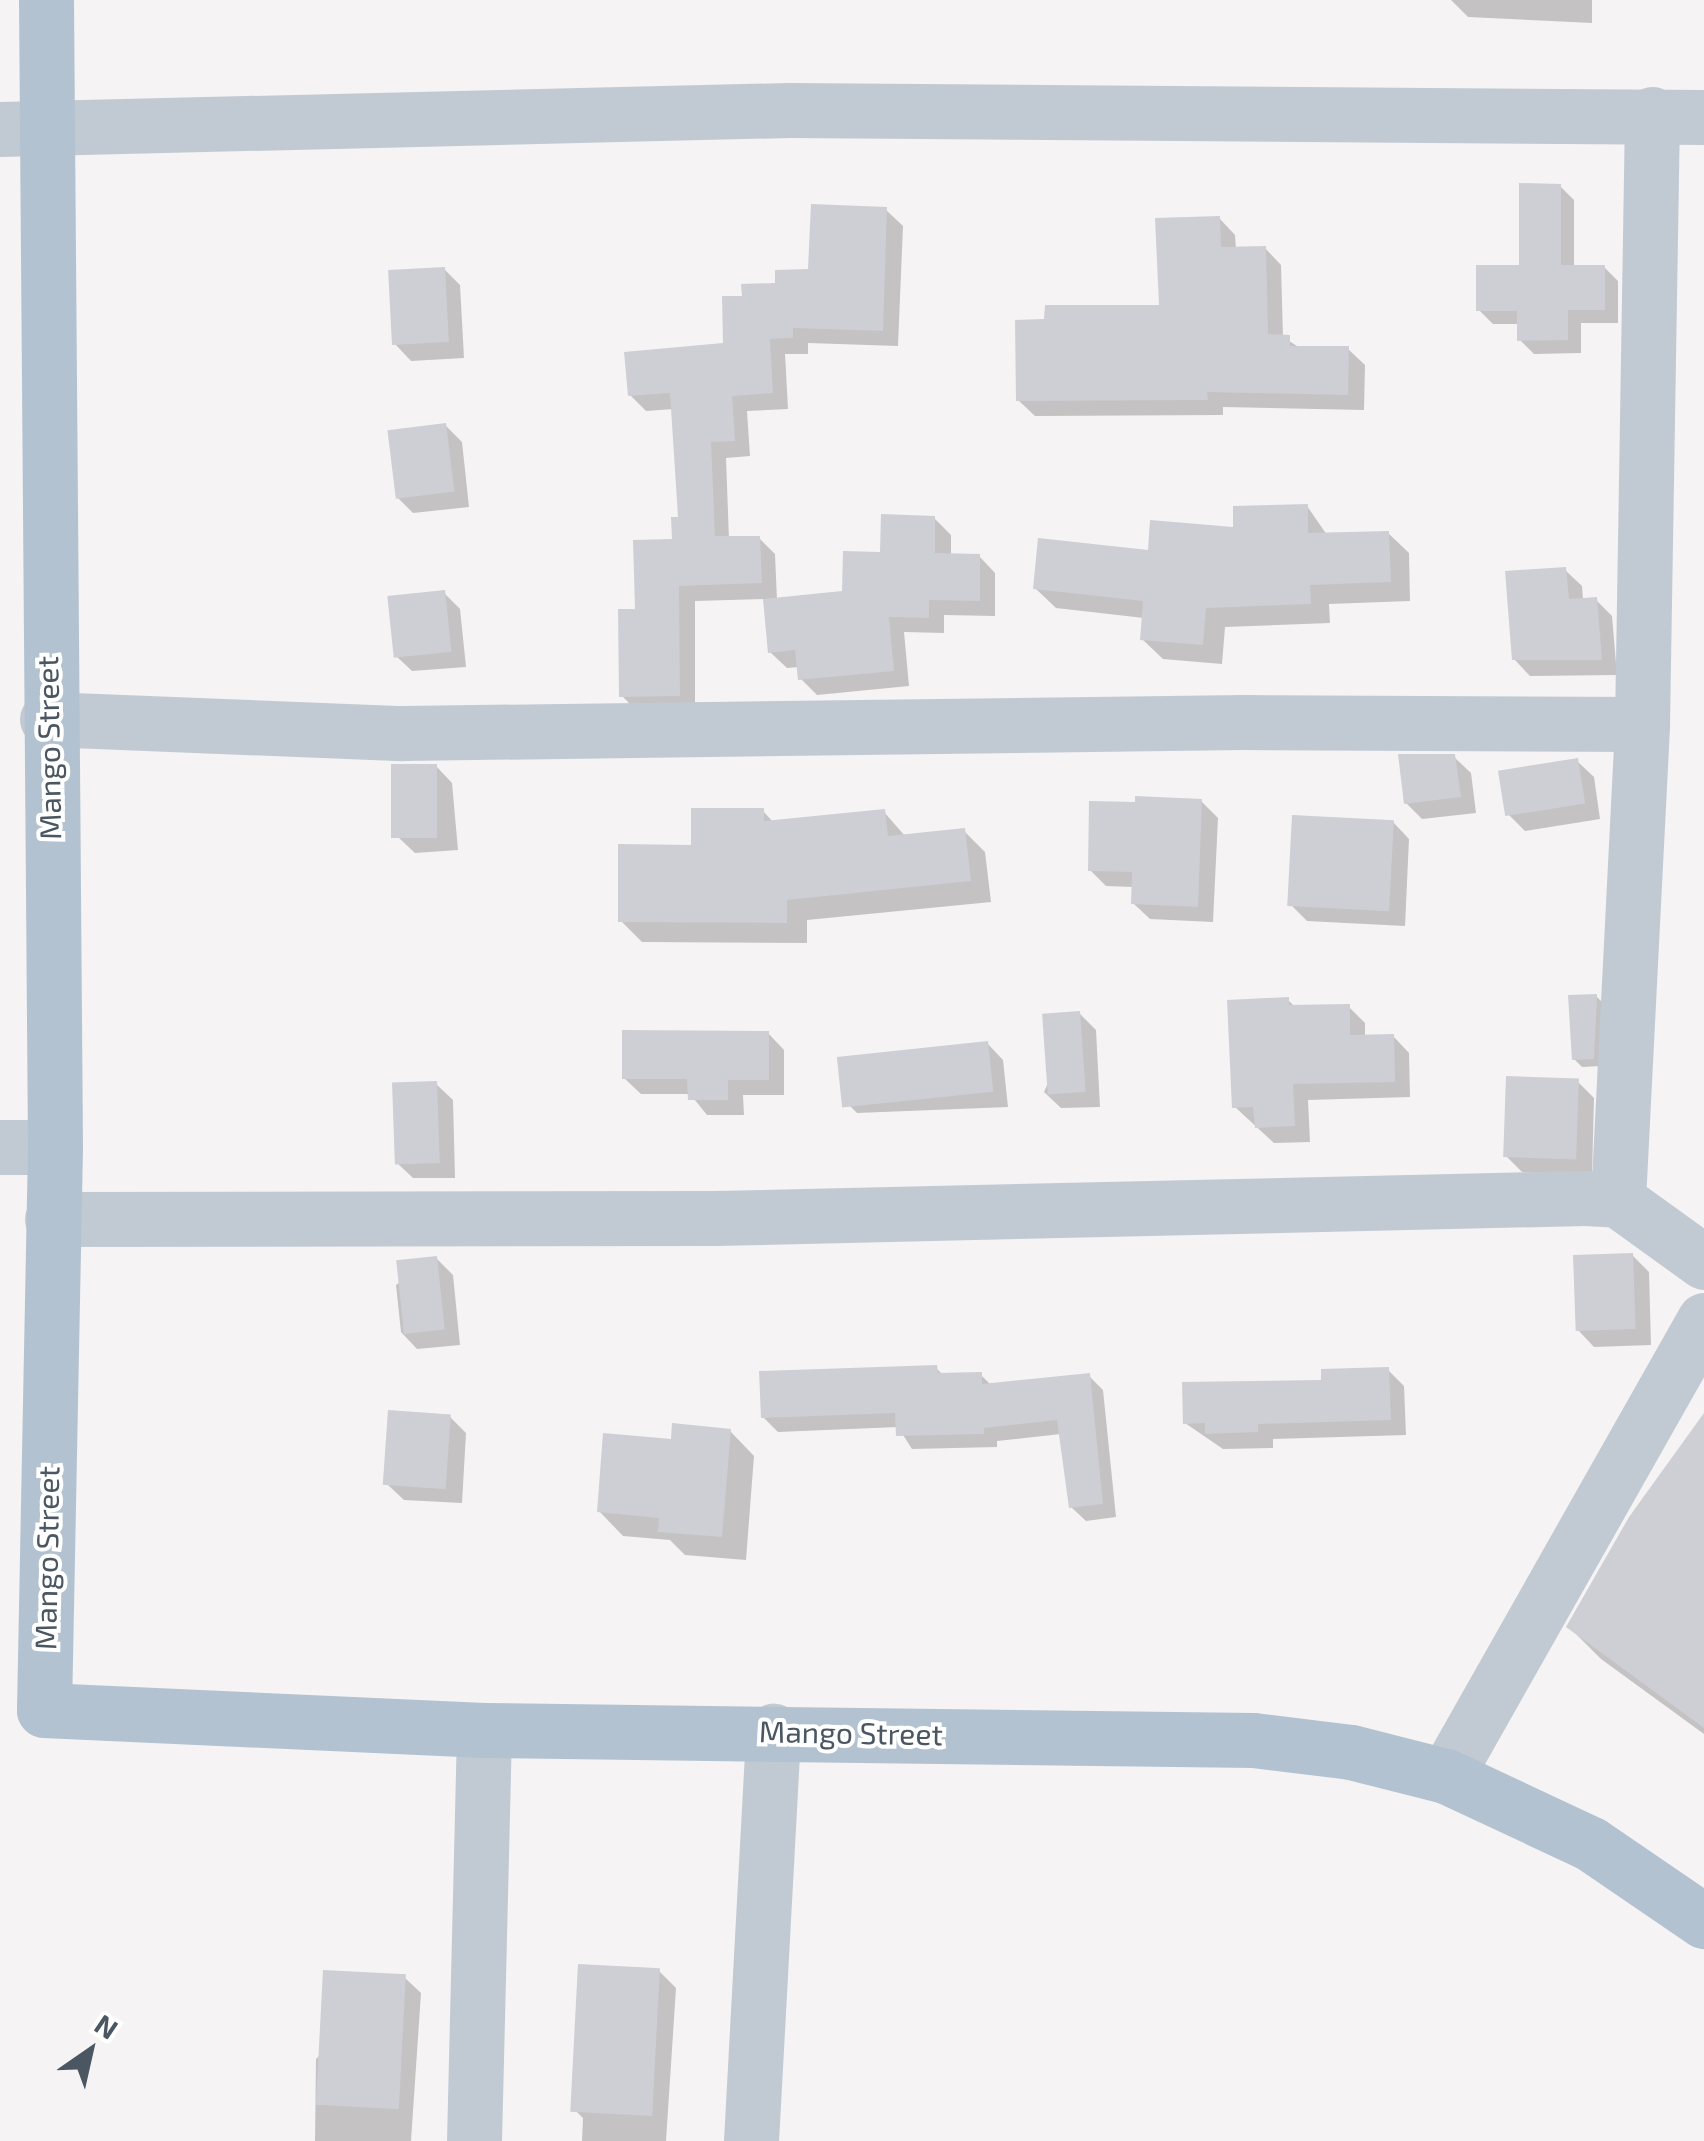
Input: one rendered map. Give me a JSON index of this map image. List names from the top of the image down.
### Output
{
  "streets": {
    "main road": ["Mango Street"]
  },
  "north": "top right"
}
